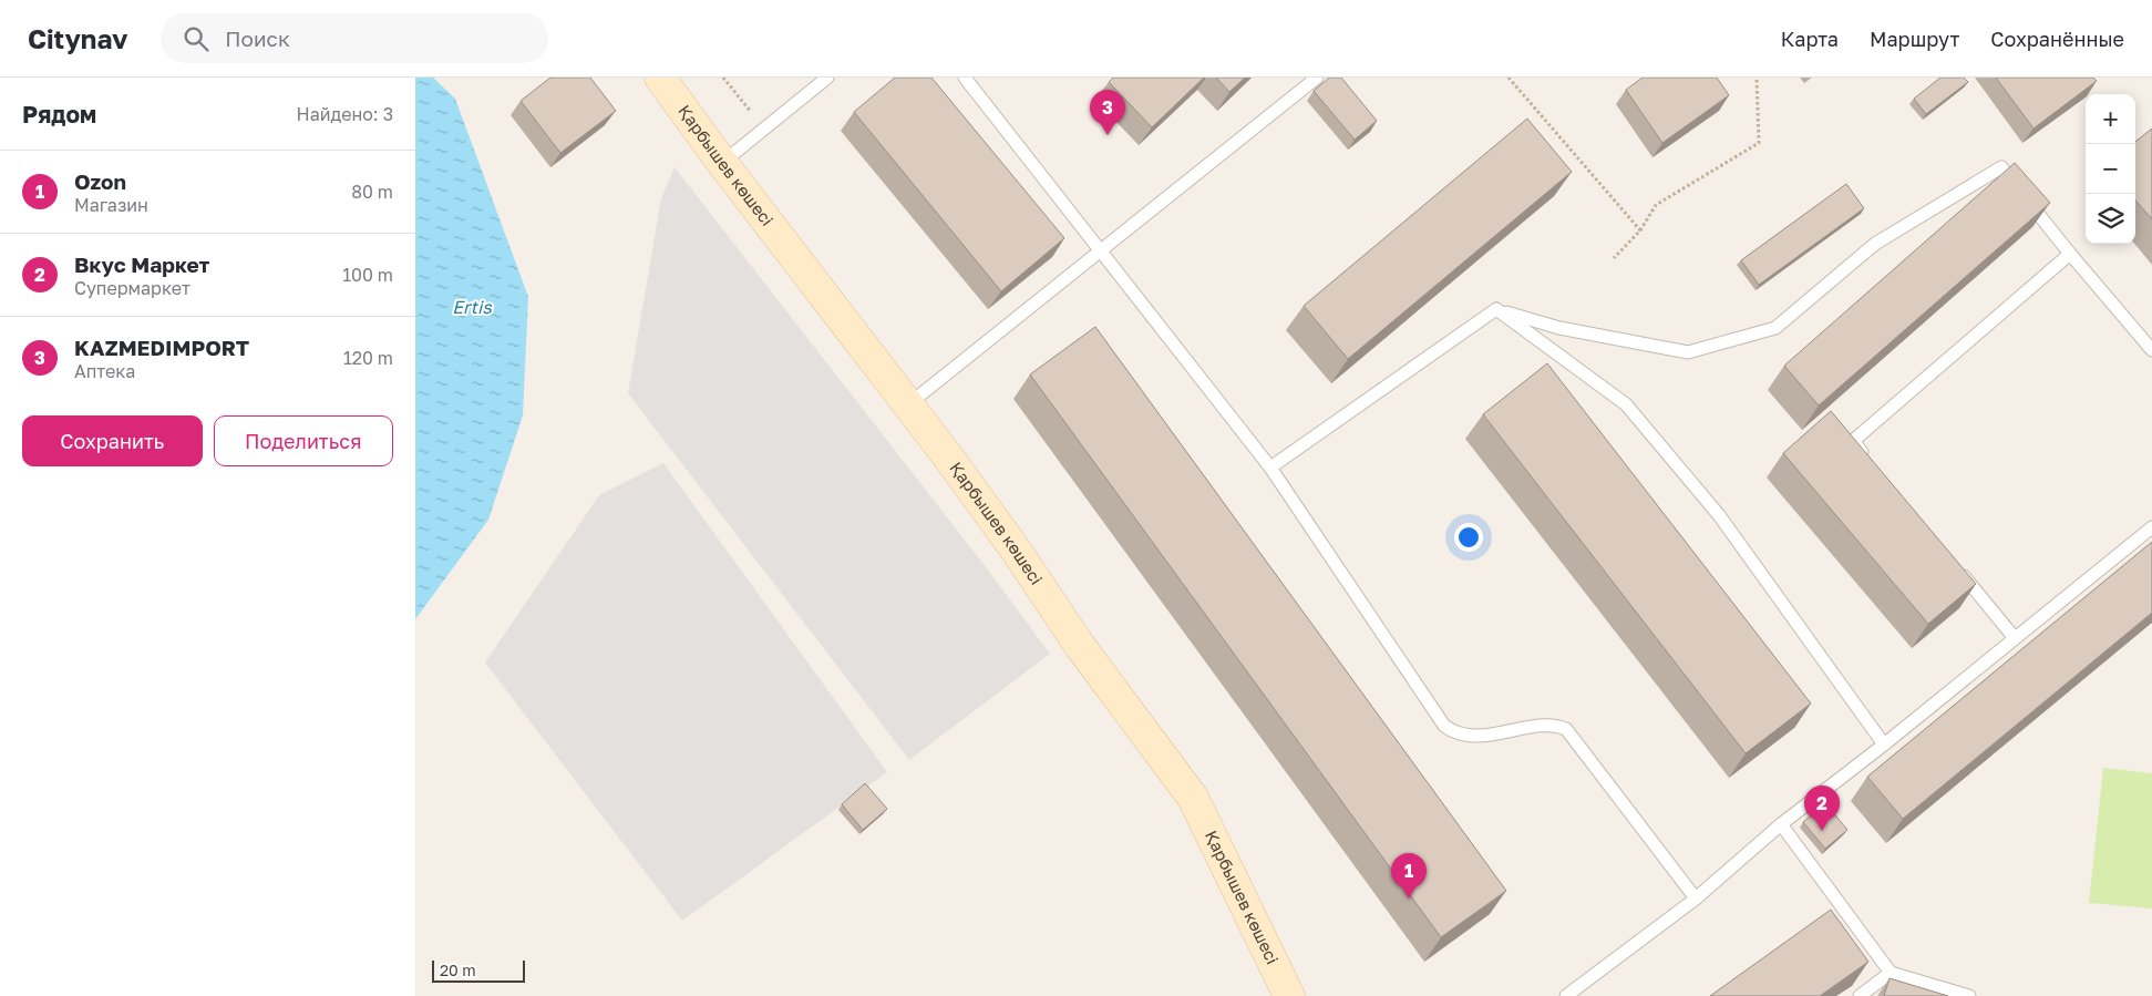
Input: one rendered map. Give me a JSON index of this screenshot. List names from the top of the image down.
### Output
{
  "streets": {
    "main road": ["Қарбышев көшесі"]
  },
  "water": ["Ertis"],
  "scale_bar": "20 m",
  "page": {
    "header": "Citynav",
    "search": "Поиск",
    "nav": ["Карта", "Маршрут", "Сохранённые"],
    "heading": ["Рядом", "Найдено: 3"],
    "pins": ["3", "2", "1"],
    "map_buttons": ["+", "−"],
    "list": [
      {
        "mark": "1",
        "name": "Ozon",
        "note": "Магазин",
        "value": "80 m"
      },
      {
        "mark": "2",
        "name": "Вкус Маркет",
        "note": "Супермаркет",
        "value": "100 m"
      },
      {
        "mark": "3",
        "name": "KAZMEDIMPORT",
        "note": "Аптека",
        "value": "120 m"
      }
    ],
    "buttons": ["Сохранить", "Поделиться"],
    "scale": "20 m"
  }
}
